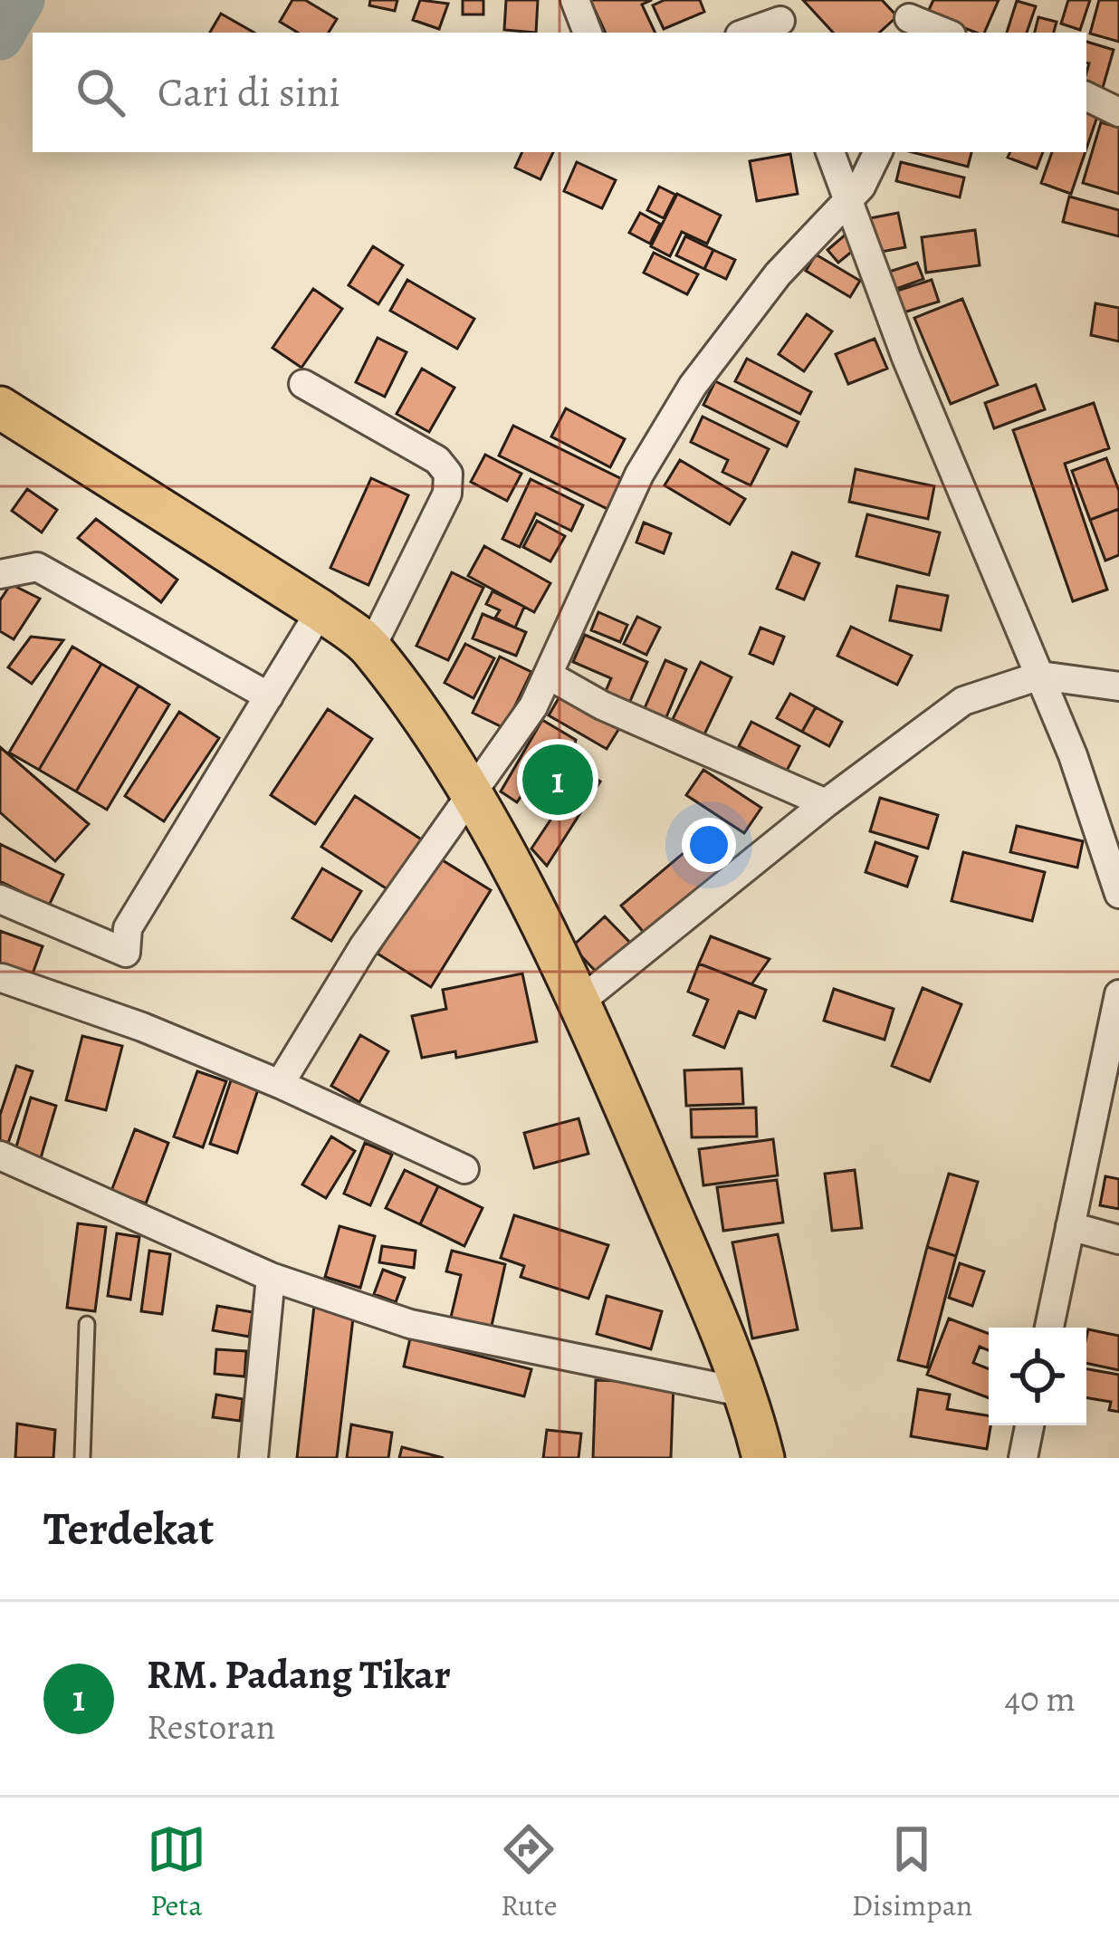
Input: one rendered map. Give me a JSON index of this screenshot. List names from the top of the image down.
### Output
{
  "page": {
    "search": "Cari di sini",
    "pins": "1",
    "heading": "Terdekat",
    "list": [
      {
        "mark": "1",
        "name": "RM. Padang Tikar",
        "note": "Restoran",
        "value": "40 m"
      }
    ],
    "nav": ["Peta", "Rute", "Disimpan"]
  }
}
